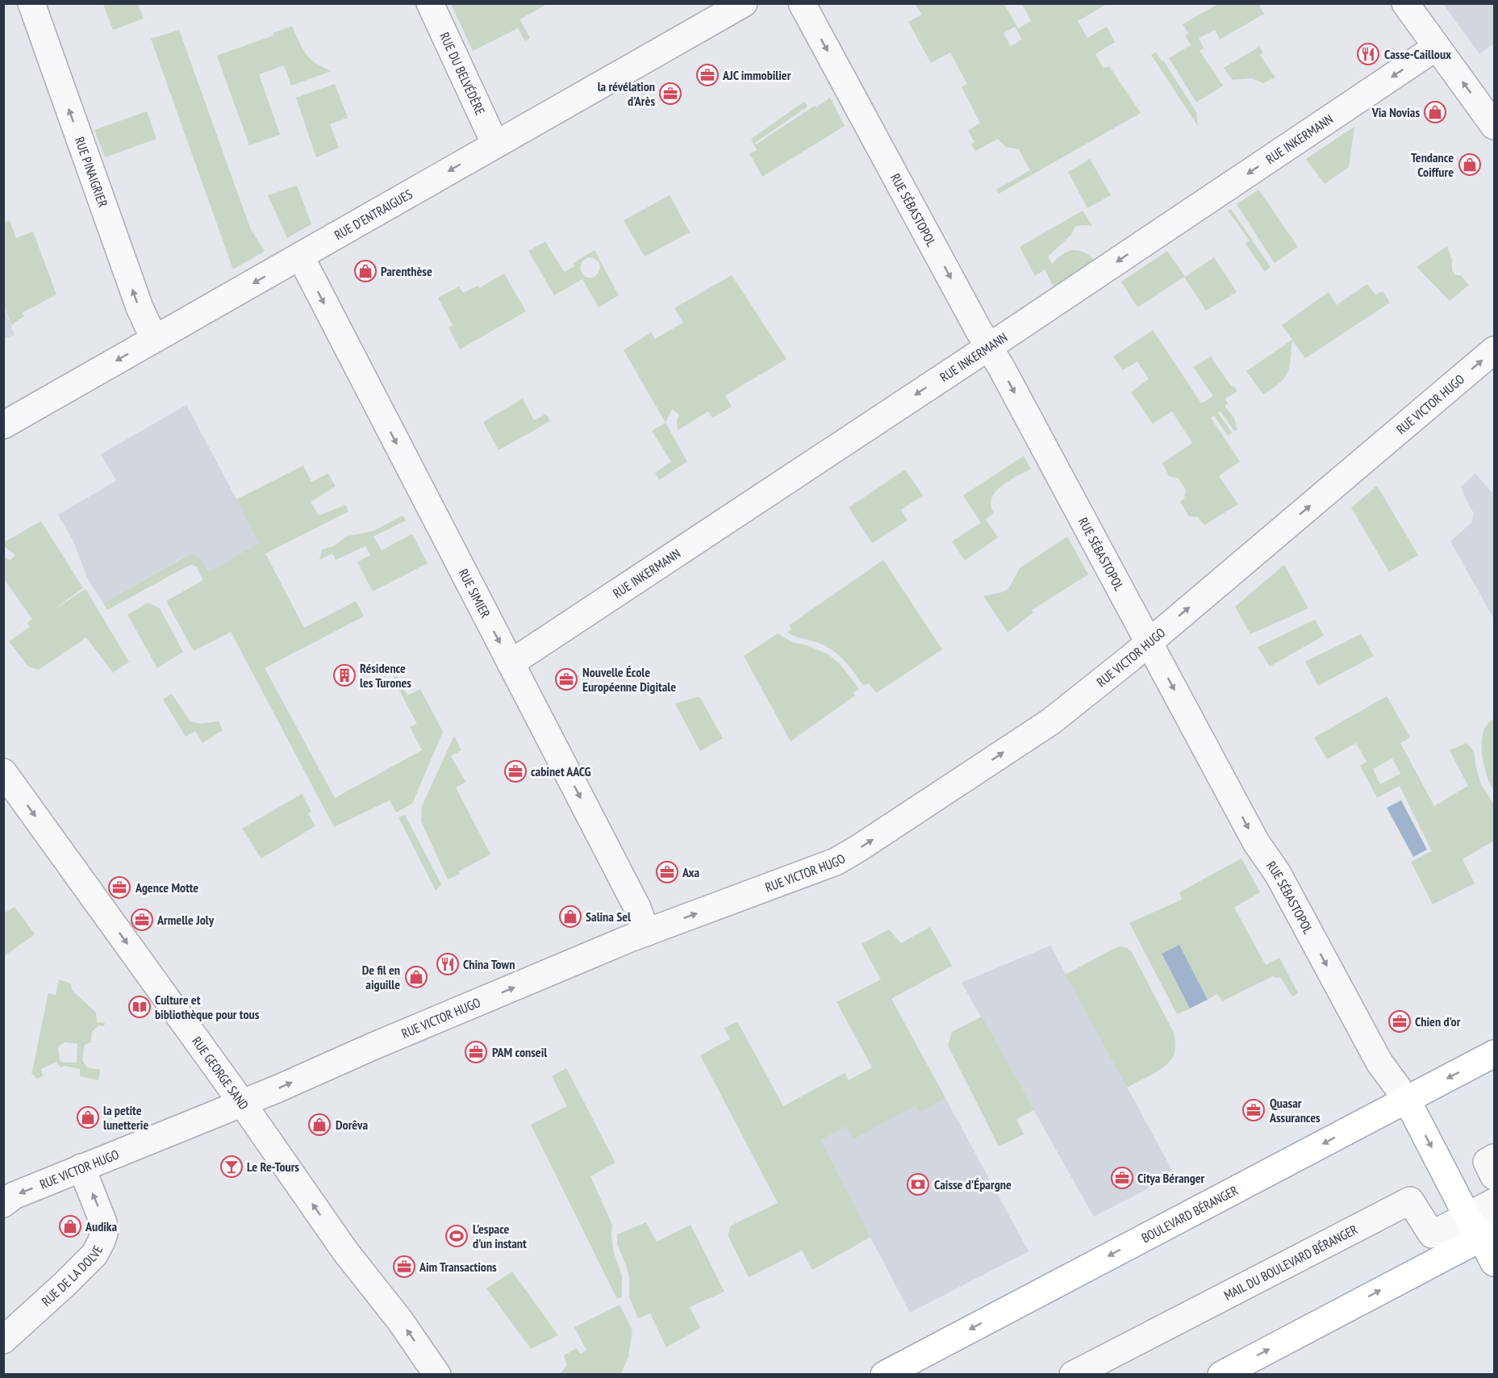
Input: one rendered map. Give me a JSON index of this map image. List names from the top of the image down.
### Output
{
  "streets": {
    "main road": ["BOULEVARD BÉRANGER"],
    "street": [
      "RUE DU BELVÉDÈRE",
      "RUE INKERMANN",
      "RUE PINAIGRIER",
      "RUE SÉBASTOPOL",
      "RUE D'ENTRAIGUES",
      "RUE VICTOR HUGO",
      "RUE SIMIER",
      "RUE GEORGE SAND",
      "MAIL DU BOULEVARD BÉRANGER",
      "RUE DE LA DOLVE"
    ]
  },
  "crossings": [
    ["RUE DU BELVÉDÈRE", "RUE D'ENTRAIGUES"],
    ["RUE INKERMANN", "RUE SÉBASTOPOL"],
    ["RUE INKERMANN", "RUE SIMIER"],
    ["RUE PINAIGRIER", "RUE D'ENTRAIGUES"],
    ["RUE SÉBASTOPOL", "RUE VICTOR HUGO"],
    ["RUE SÉBASTOPOL", "BOULEVARD BÉRANGER"],
    ["RUE D'ENTRAIGUES", "RUE SIMIER"],
    ["RUE VICTOR HUGO", "RUE SIMIER"],
    ["RUE VICTOR HUGO", "RUE GEORGE SAND"],
    ["RUE VICTOR HUGO", "RUE DE LA DOLVE"]
  ],
  "one_way": [
    "RUE INKERMANN",
    "RUE PINAIGRIER",
    "RUE SÉBASTOPOL",
    "RUE D'ENTRAIGUES",
    "RUE VICTOR HUGO",
    "RUE SIMIER",
    "RUE DE LA DOLVE"
  ],
  "places": {
    "restaurant": ["Casse-Cailloux", "China Town"],
    "office": [
      "AJC immobilier",
      "la révélation d'Arès",
      "Nouvelle École Européenne Digitale",
      "cabinet AACG",
      "Axa",
      "Agence Motte",
      "Armelle Joly",
      "Chien d'or",
      "PAM conseil",
      "Quasar Assurances",
      "Citya Béranger",
      "Aim Transactions"
    ],
    "shop": [
      "Via Novias",
      "Tendance Coiffure",
      "Parenthèse",
      "Salina Sel",
      "De fil en aiguille",
      "la petite lunetterie",
      "Dorêva",
      "Audika"
    ],
    "building": ["Résidence les Turones"],
    "library": ["Culture et bibliothèque pour tous"],
    "bar": ["Le Re-Tours"],
    "bank": ["Caisse d'Épargne"],
    "sports": ["L'espace d'un instant"]
  }
}
